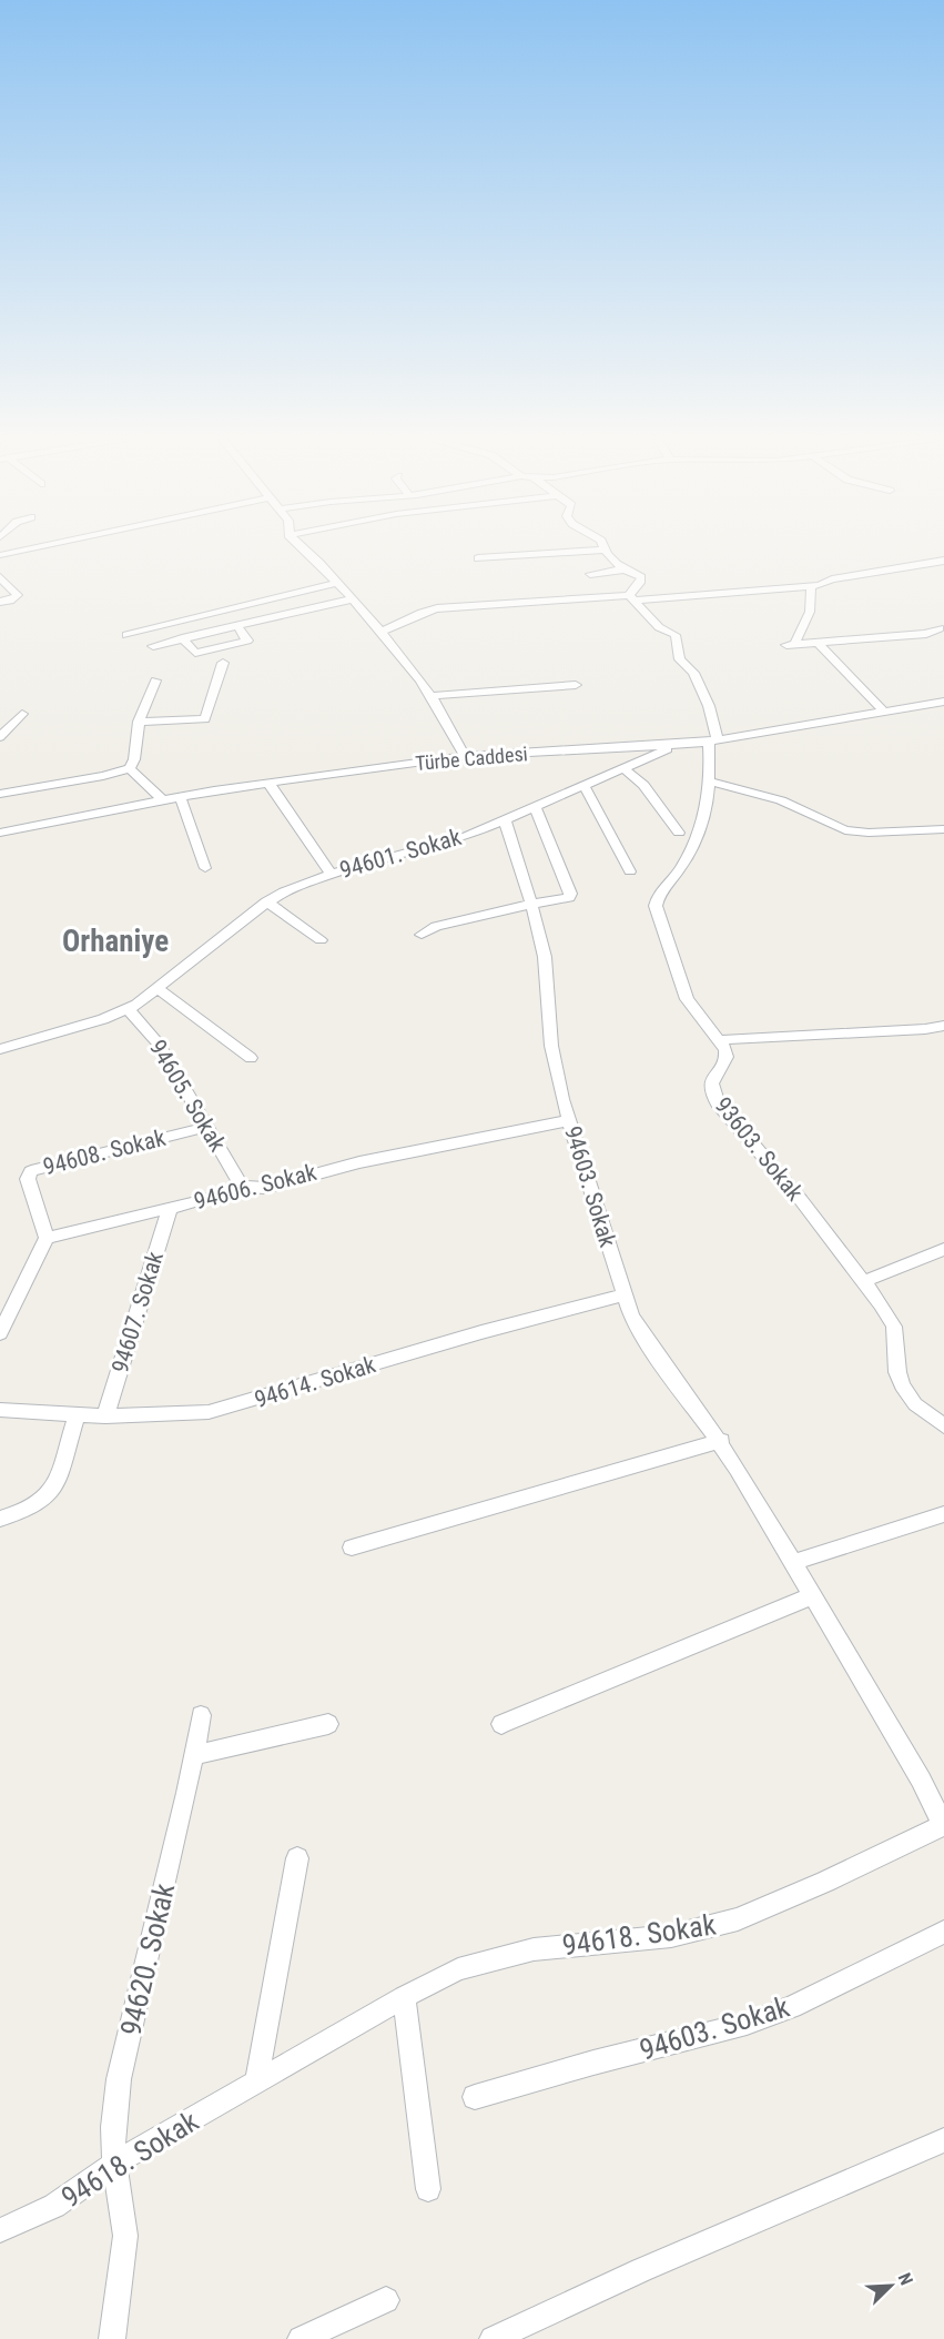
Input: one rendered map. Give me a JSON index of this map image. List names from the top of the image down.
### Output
{
  "streets": {
    "street": [
      "Türbe Caddesi",
      "94601. Sokak",
      "94605. Sokak",
      "93603. Sokak",
      "94608. Sokak",
      "94606. Sokak",
      "94603. Sokak",
      "94607. Sokak",
      "94614. Sokak",
      "94618. Sokak",
      "94620. Sokak"
    ]
  },
  "crossings": [
    ["Türbe Caddesi", "94601. Sokak"],
    ["94601. Sokak", "94605. Sokak"],
    ["94601. Sokak", "94603. Sokak"],
    ["94605. Sokak", "94608. Sokak"],
    ["94605. Sokak", "94606. Sokak"],
    ["94608. Sokak", "94606. Sokak"],
    ["94606. Sokak", "94603. Sokak"],
    ["94606. Sokak", "94607. Sokak"],
    ["94603. Sokak", "94614. Sokak"],
    ["94603. Sokak", "94618. Sokak"],
    ["94607. Sokak", "94614. Sokak"],
    ["94618. Sokak", "94620. Sokak"]
  ],
  "districts": ["Orhaniye"],
  "north": "top right"
}
